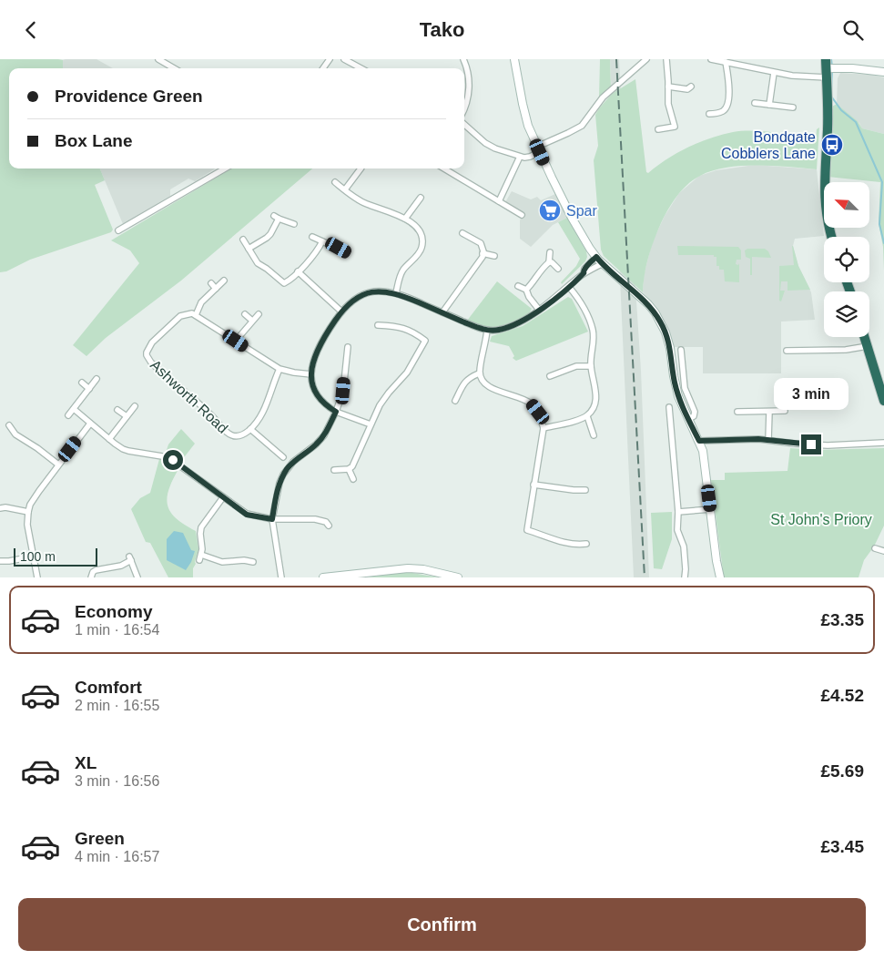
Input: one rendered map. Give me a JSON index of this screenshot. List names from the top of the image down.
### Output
{
  "streets": {
    "street": ["Ashworth Road"]
  },
  "parks": ["St John's Priory"],
  "places": {
    "bus stop": ["Bondgate Cobblers Lane"],
    "supermarket": ["Spar"]
  },
  "scale_bar": "100 m",
  "north": "top left",
  "page": {
    "header": "Tako",
    "banner": ["Providence Green", "Box Lane"],
    "bubble": "3 min",
    "scale": "100 m",
    "list": [
      {
        "name": "Economy",
        "note": "1 min · 16:54",
        "value": "£3.35"
      },
      {
        "name": "Comfort",
        "note": "2 min · 16:55",
        "value": "£4.52"
      },
      {
        "name": "XL",
        "note": "3 min · 16:56",
        "value": "£5.69"
      },
      {
        "name": "Green",
        "note": "4 min · 16:57",
        "value": "£3.45"
      }
    ],
    "buttons": "Confirm"
  }
}
